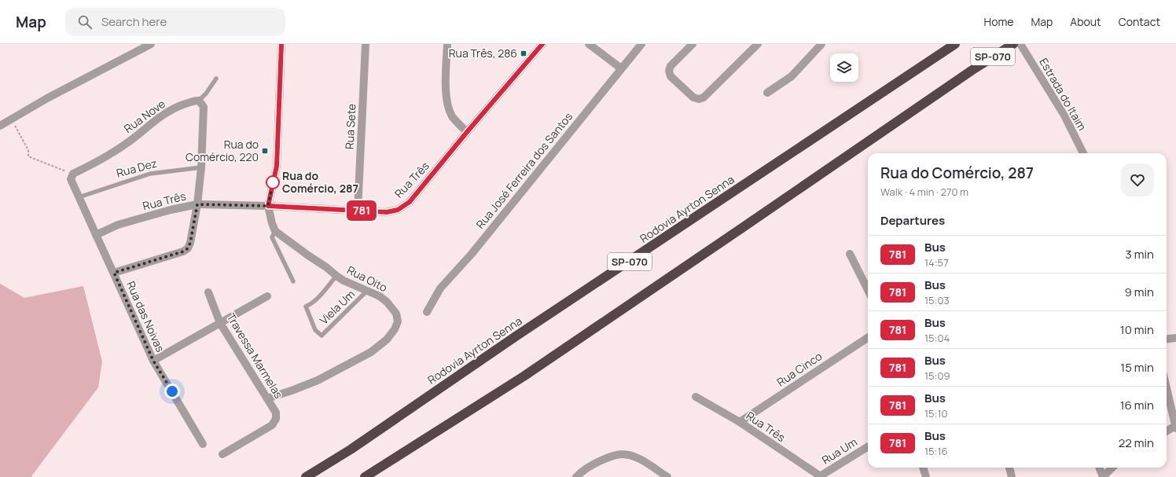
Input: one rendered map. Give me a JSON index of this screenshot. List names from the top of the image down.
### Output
{
  "streets": {
    "highway": ["SP-070", "Rodovia Ayrton Senna"],
    "street": [
      "Estrada do Itaim",
      "Rua Nove",
      "Rua Sete",
      "Rua José Ferreira dos Santos",
      "Rua Três",
      "Rua Oito",
      "Rua das Noivas",
      "Travessa Marmelas",
      "Rua Cinco",
      "Rua Um"
    ],
    "lane": ["Rua Dez", "Viela Um"]
  },
  "crossings": [
    ["Rua Nove", "Rua das Noivas"],
    ["Rua Sete", "Rua Três"],
    ["Rua Dez", "Rua das Noivas"],
    ["Rua Três", "Rua das Noivas"],
    ["Rua Três", "Rua Cinco"],
    ["Rua Três", "Rua Um"],
    ["Rua Oito", "Viela Um"],
    ["Rua Oito", "Travessa Marmelas"]
  ],
  "places": {
    "transit": ["Rua Três, 286", "Rua do Comércio, 220"],
    "other": ["Rua do Comércio, 287"]
  },
  "lines": ["bus line 781"],
  "page": {
    "header": "Map",
    "search": "Search here",
    "nav": [
      "Home",
      "Map",
      "About",
      "Contact"
    ],
    "on_map": "781",
    "heading": [
      ["Rua do Comércio, 287", "Walk · 4 min · 270 m"],
      "Departures"
    ],
    "list": [
      {
        "mark": "781",
        "name": "Bus",
        "note": "14:57",
        "value": "3 min"
      },
      {
        "mark": "781",
        "name": "Bus",
        "note": "15:03",
        "value": "9 min"
      },
      {
        "mark": "781",
        "name": "Bus",
        "note": "15:04",
        "value": "10 min"
      },
      {
        "mark": "781",
        "name": "Bus",
        "note": "15:09",
        "value": "15 min"
      },
      {
        "mark": "781",
        "name": "Bus",
        "note": "15:10",
        "value": "16 min"
      },
      {
        "mark": "781",
        "name": "Bus",
        "note": "15:16",
        "value": "22 min"
      }
    ]
  }
}
